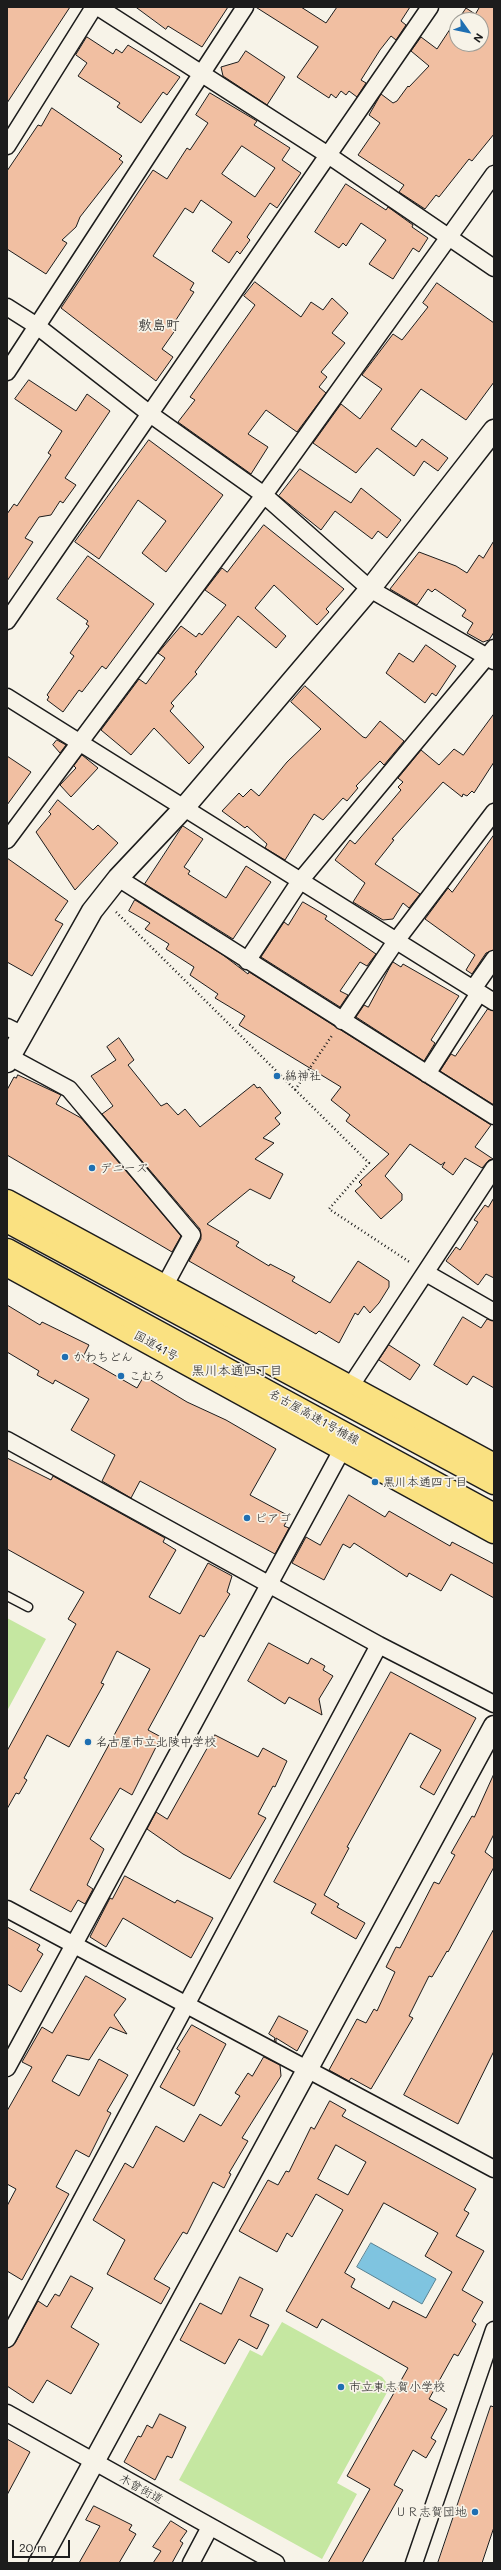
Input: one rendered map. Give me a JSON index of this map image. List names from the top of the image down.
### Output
{
  "streets": {
    "highway": ["国道41号", "名古屋高速1号楠線"],
    "street": ["木曾街道"]
  },
  "districts": ["敷島町", "黒川本通四丁目"],
  "places": [
    "綿神社",
    "デニーズ",
    "かわちどん",
    "こむろ",
    "黒川本通四丁目",
    "ピアゴ",
    "名古屋市立北陵中学校",
    "市立東志賀小学校",
    "ＵＲ志賀団地"
  ],
  "scale_bar": "20 m",
  "north": "bottom right"
}
